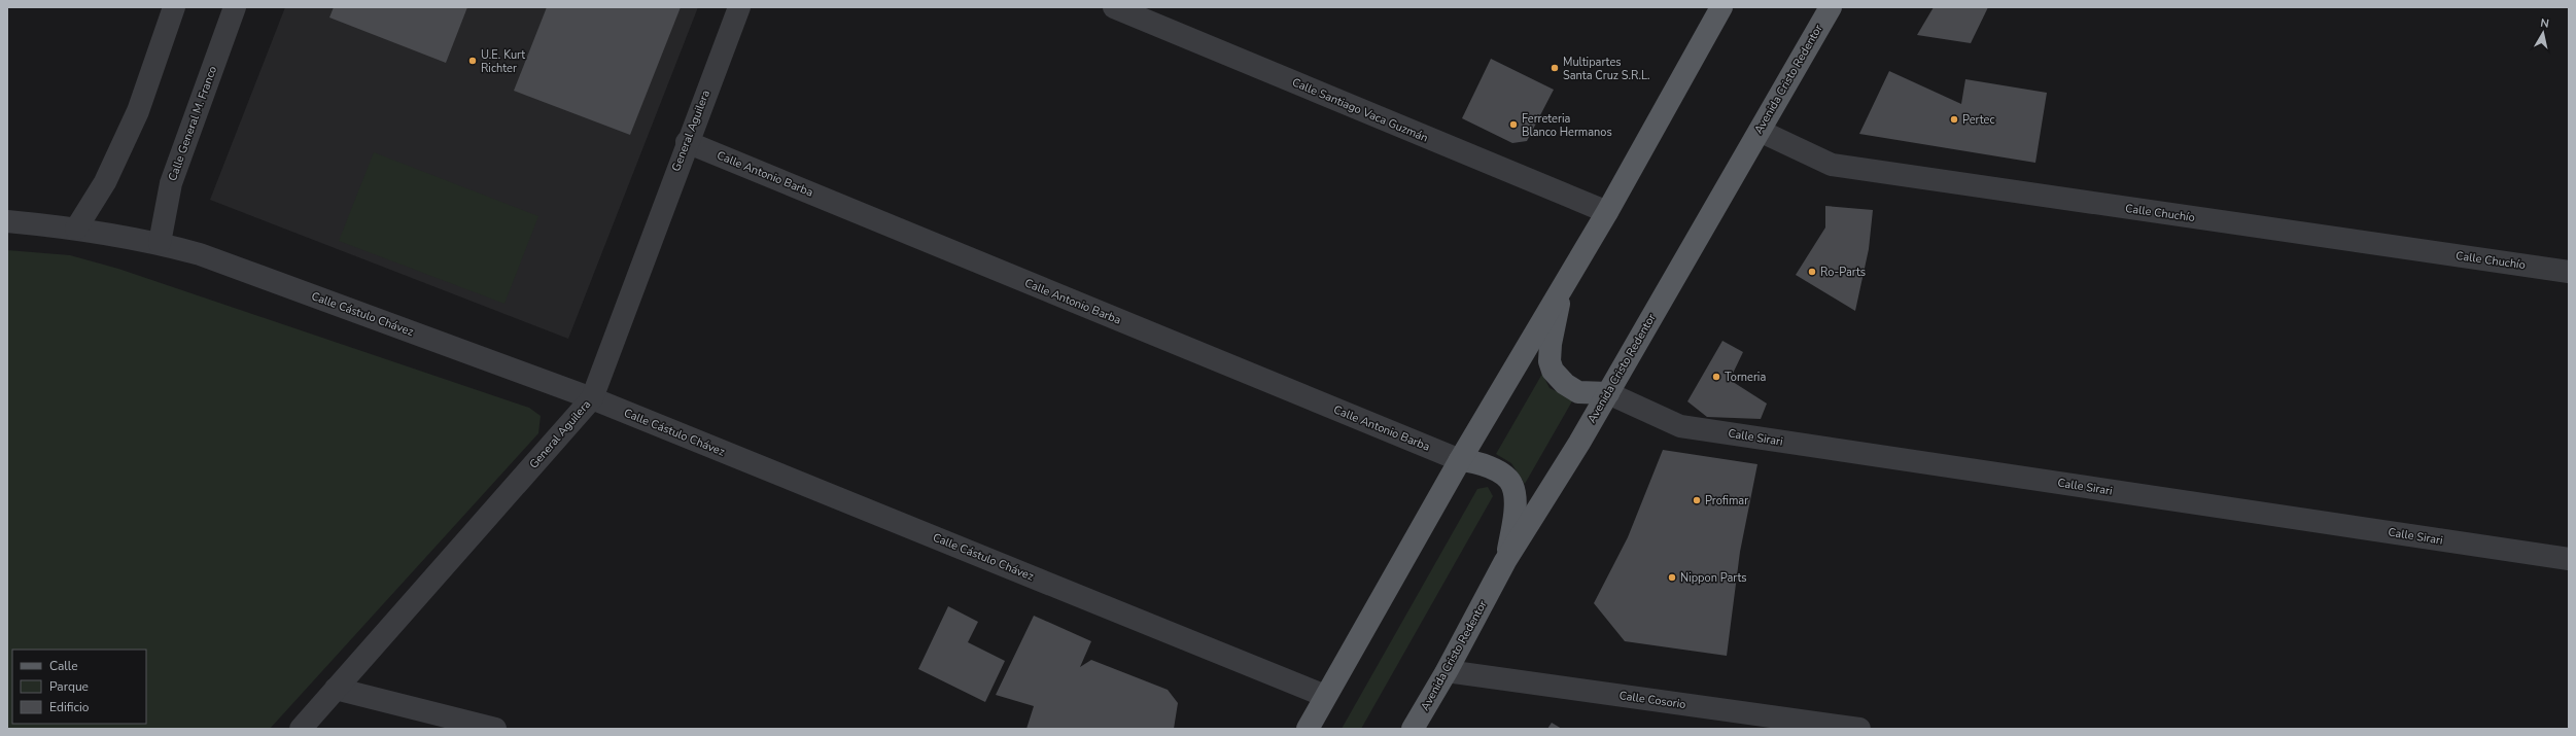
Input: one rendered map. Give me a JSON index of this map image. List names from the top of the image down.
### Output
{
  "streets": {
    "main road": ["Avenida Cristo Redentor"],
    "street": [
      "Calle Santiago Vaca Guzmán",
      "Calle General M. Franco",
      "General Aguilera",
      "Calle Antonio Barba",
      "Calle Chuchío",
      "Calle Cástulo Chávez",
      "Calle Sirari",
      "Calle Cosorio"
    ]
  },
  "crossings": [
    ["Avenida Cristo Redentor", "Calle Chuchío"],
    ["Avenida Cristo Redentor", "Calle Sirari"],
    ["Avenida Cristo Redentor", "Calle Cosorio"],
    ["Calle General M. Franco", "Calle Cástulo Chávez"],
    ["General Aguilera", "Calle Antonio Barba"],
    ["General Aguilera", "Calle Cástulo Chávez"]
  ],
  "places": [
    "U.E. Kurt Richter",
    "Multipartes Santa Cruz S.R.L.",
    "Pertec",
    "Ferreteria Blanco Hermanos",
    "Ro-Parts",
    "Torneria",
    "Profimar",
    "Nippon Parts"
  ],
  "legend": ["Calle", "Parque", "Edificio"],
  "north": "top"
}
